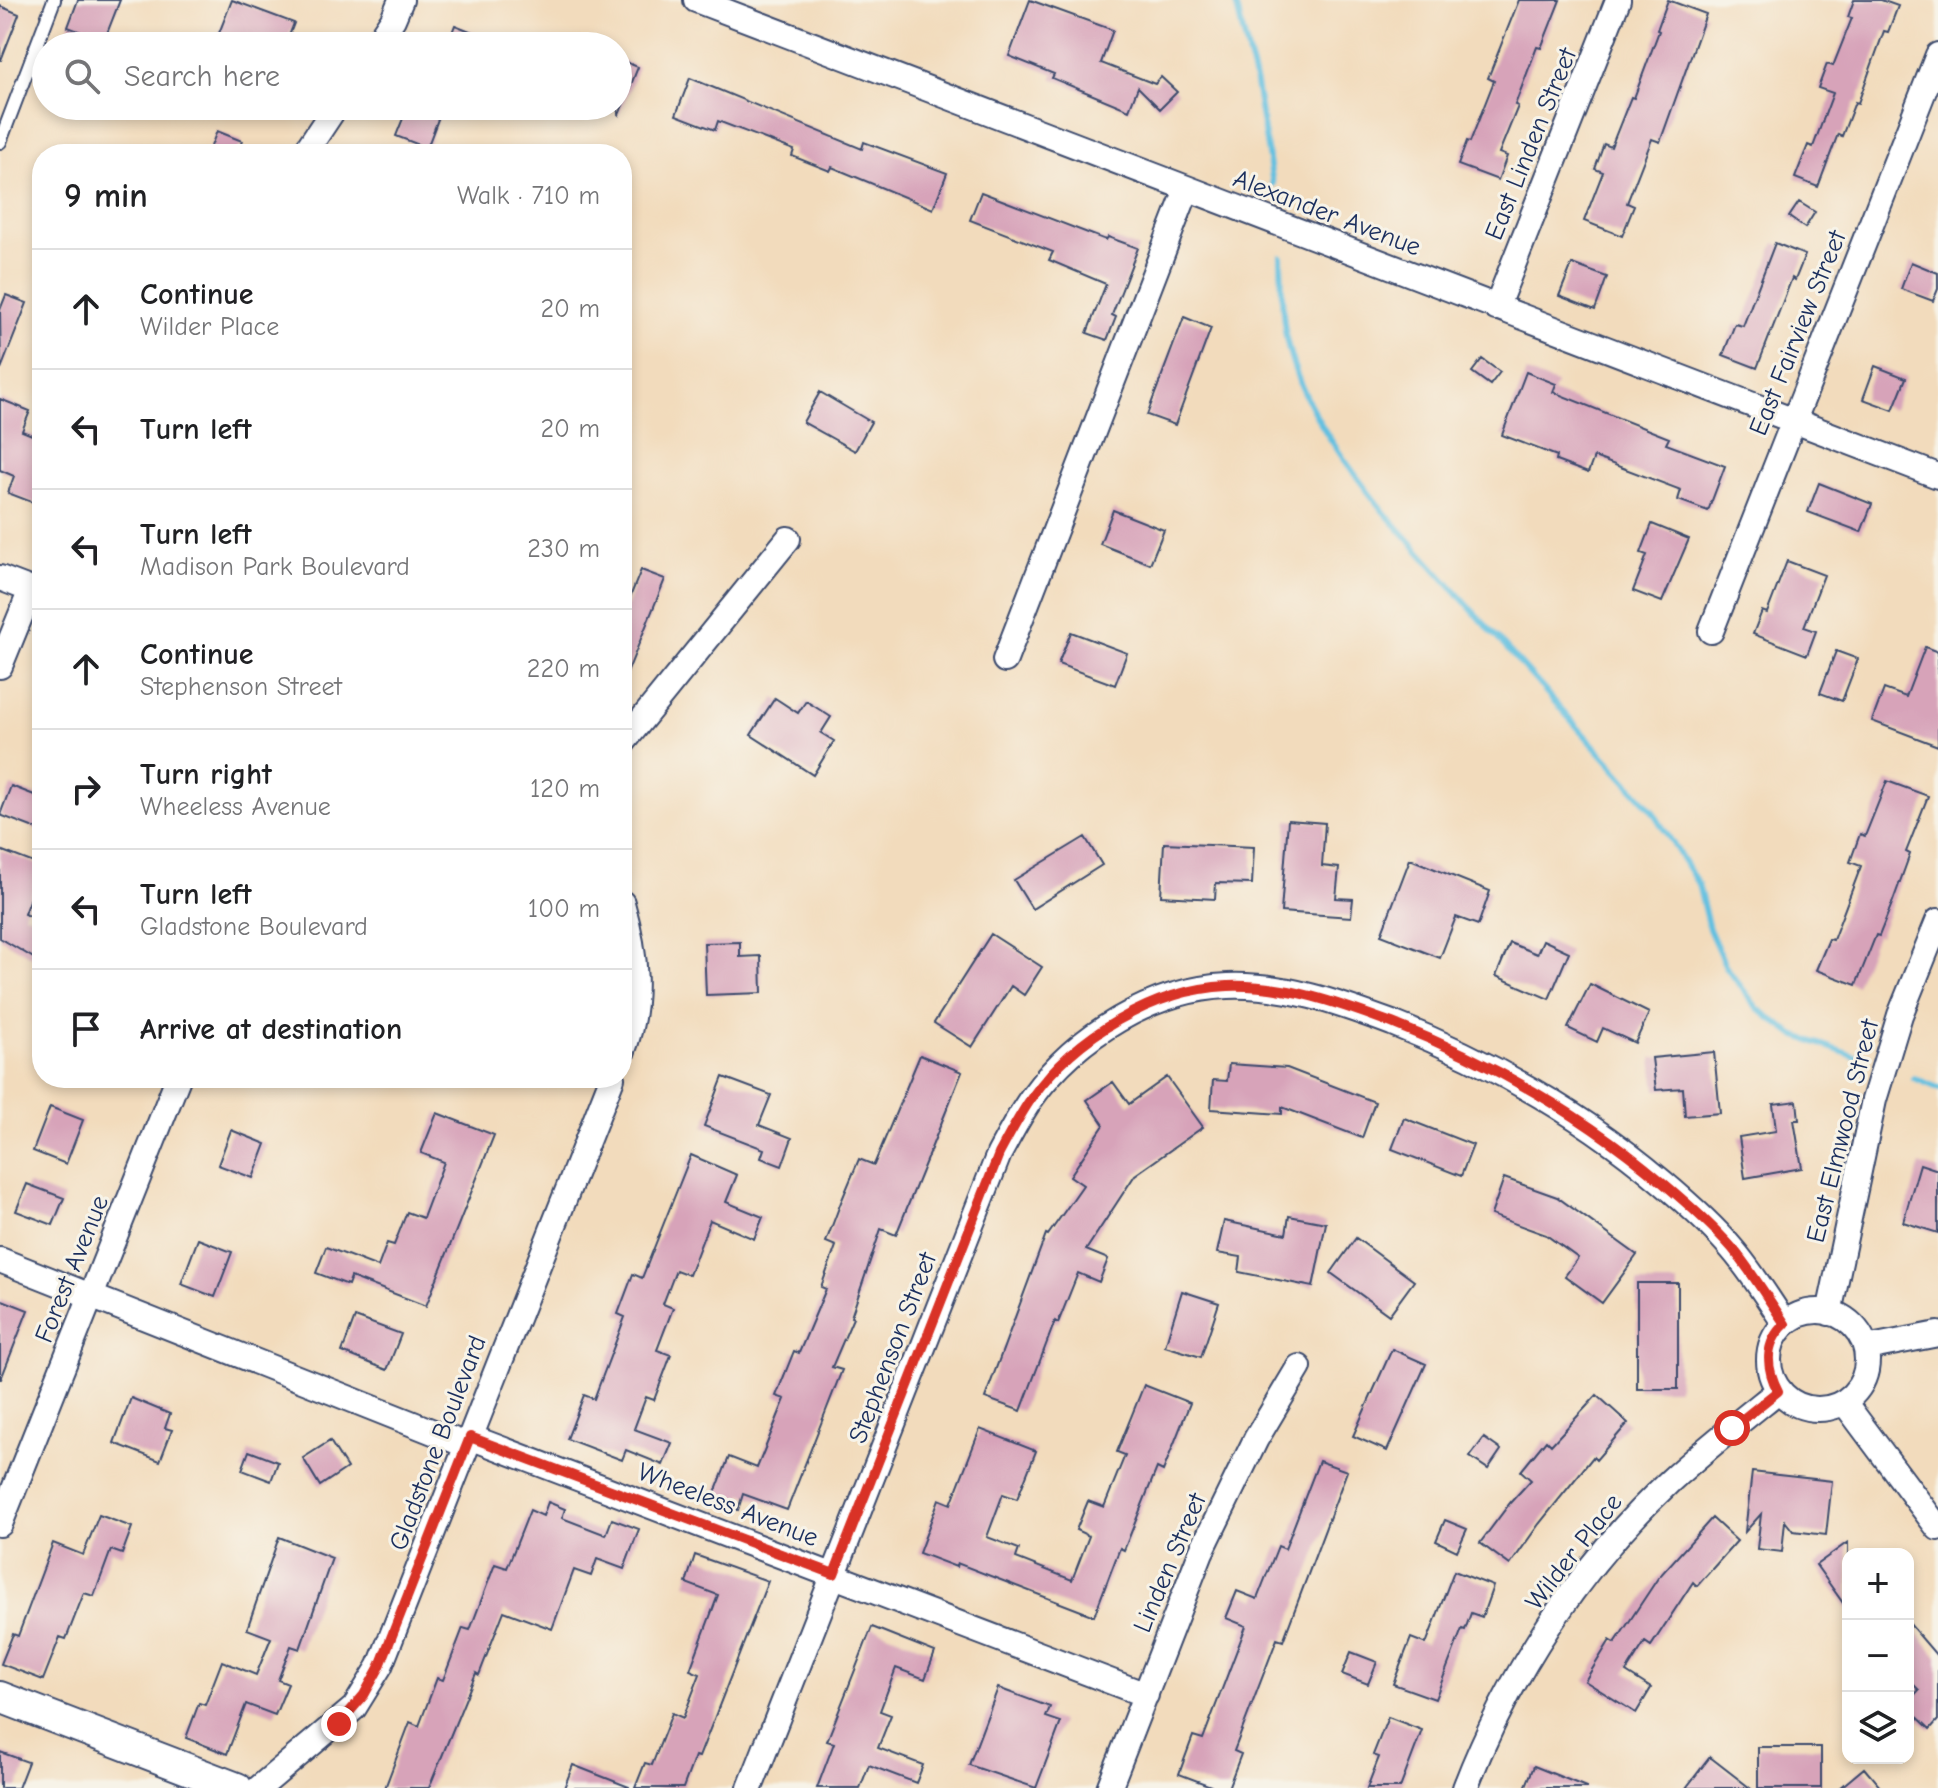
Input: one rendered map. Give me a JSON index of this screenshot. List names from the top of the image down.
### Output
{
  "streets": {
    "street": [
      "East Linden Street",
      "Alexander Avenue",
      "East Fairview Street",
      "East Elmwood Street",
      "Forest Avenue",
      "Stephenson Street",
      "Gladstone Boulevard",
      "Wheeless Avenue",
      "Wilder Place",
      "Linden Street"
    ]
  },
  "crossings": [
    ["East Linden Street", "Alexander Avenue"],
    ["Alexander Avenue", "East Fairview Street"],
    ["East Elmwood Street", "Stephenson Street"],
    ["East Elmwood Street", "Wilder Place"],
    ["Forest Avenue", "Wheeless Avenue"],
    ["Stephenson Street", "Wheeless Avenue"],
    ["Stephenson Street", "Wilder Place"],
    ["Gladstone Boulevard", "Wheeless Avenue"],
    ["Wheeless Avenue", "Linden Street"]
  ],
  "page": {
    "search": "Search here",
    "heading": ["9 min", "Walk · 710 m"],
    "list": [
      ["Continue", "Wilder Place", "20 m"],
      ["Turn left", "20 m"],
      ["Turn left", "Madison Park Boulevard", "230 m"],
      ["Continue", "Stephenson Street", "220 m"],
      ["Turn right", "Wheeless Avenue", "120 m"],
      ["Turn left", "Gladstone Boulevard", "100 m"],
      "Arrive at destination"
    ],
    "map_buttons": ["+", "−"]
  }
}
